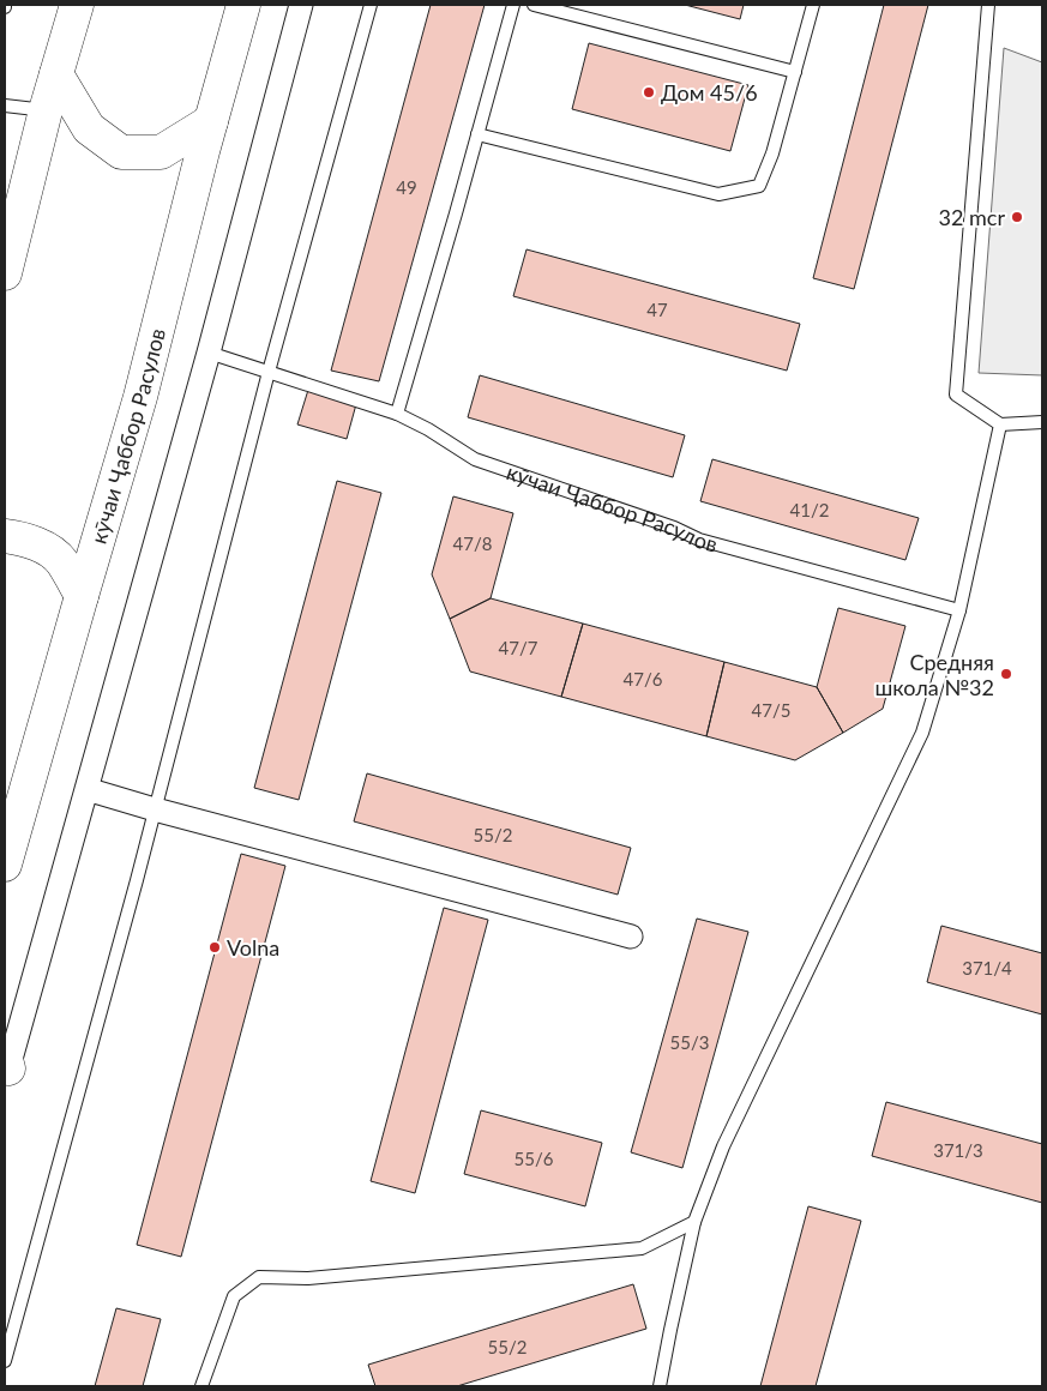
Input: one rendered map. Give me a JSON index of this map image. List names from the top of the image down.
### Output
{
  "streets": {
    "main road": ["кӯчаи Ҷаббор Расулов"]
  },
  "places": [
    "Дом 45/6",
    "32 mcr",
    "Средняя школа №32",
    "Volna"
  ],
  "house_numbers": [
    "49",
    "47",
    "41/2",
    "47/8",
    "47/7",
    "47/6",
    "47/5",
    "55/2",
    "371/4",
    "55/3",
    "371/3",
    "55/6",
    "55/2"
  ]
}
